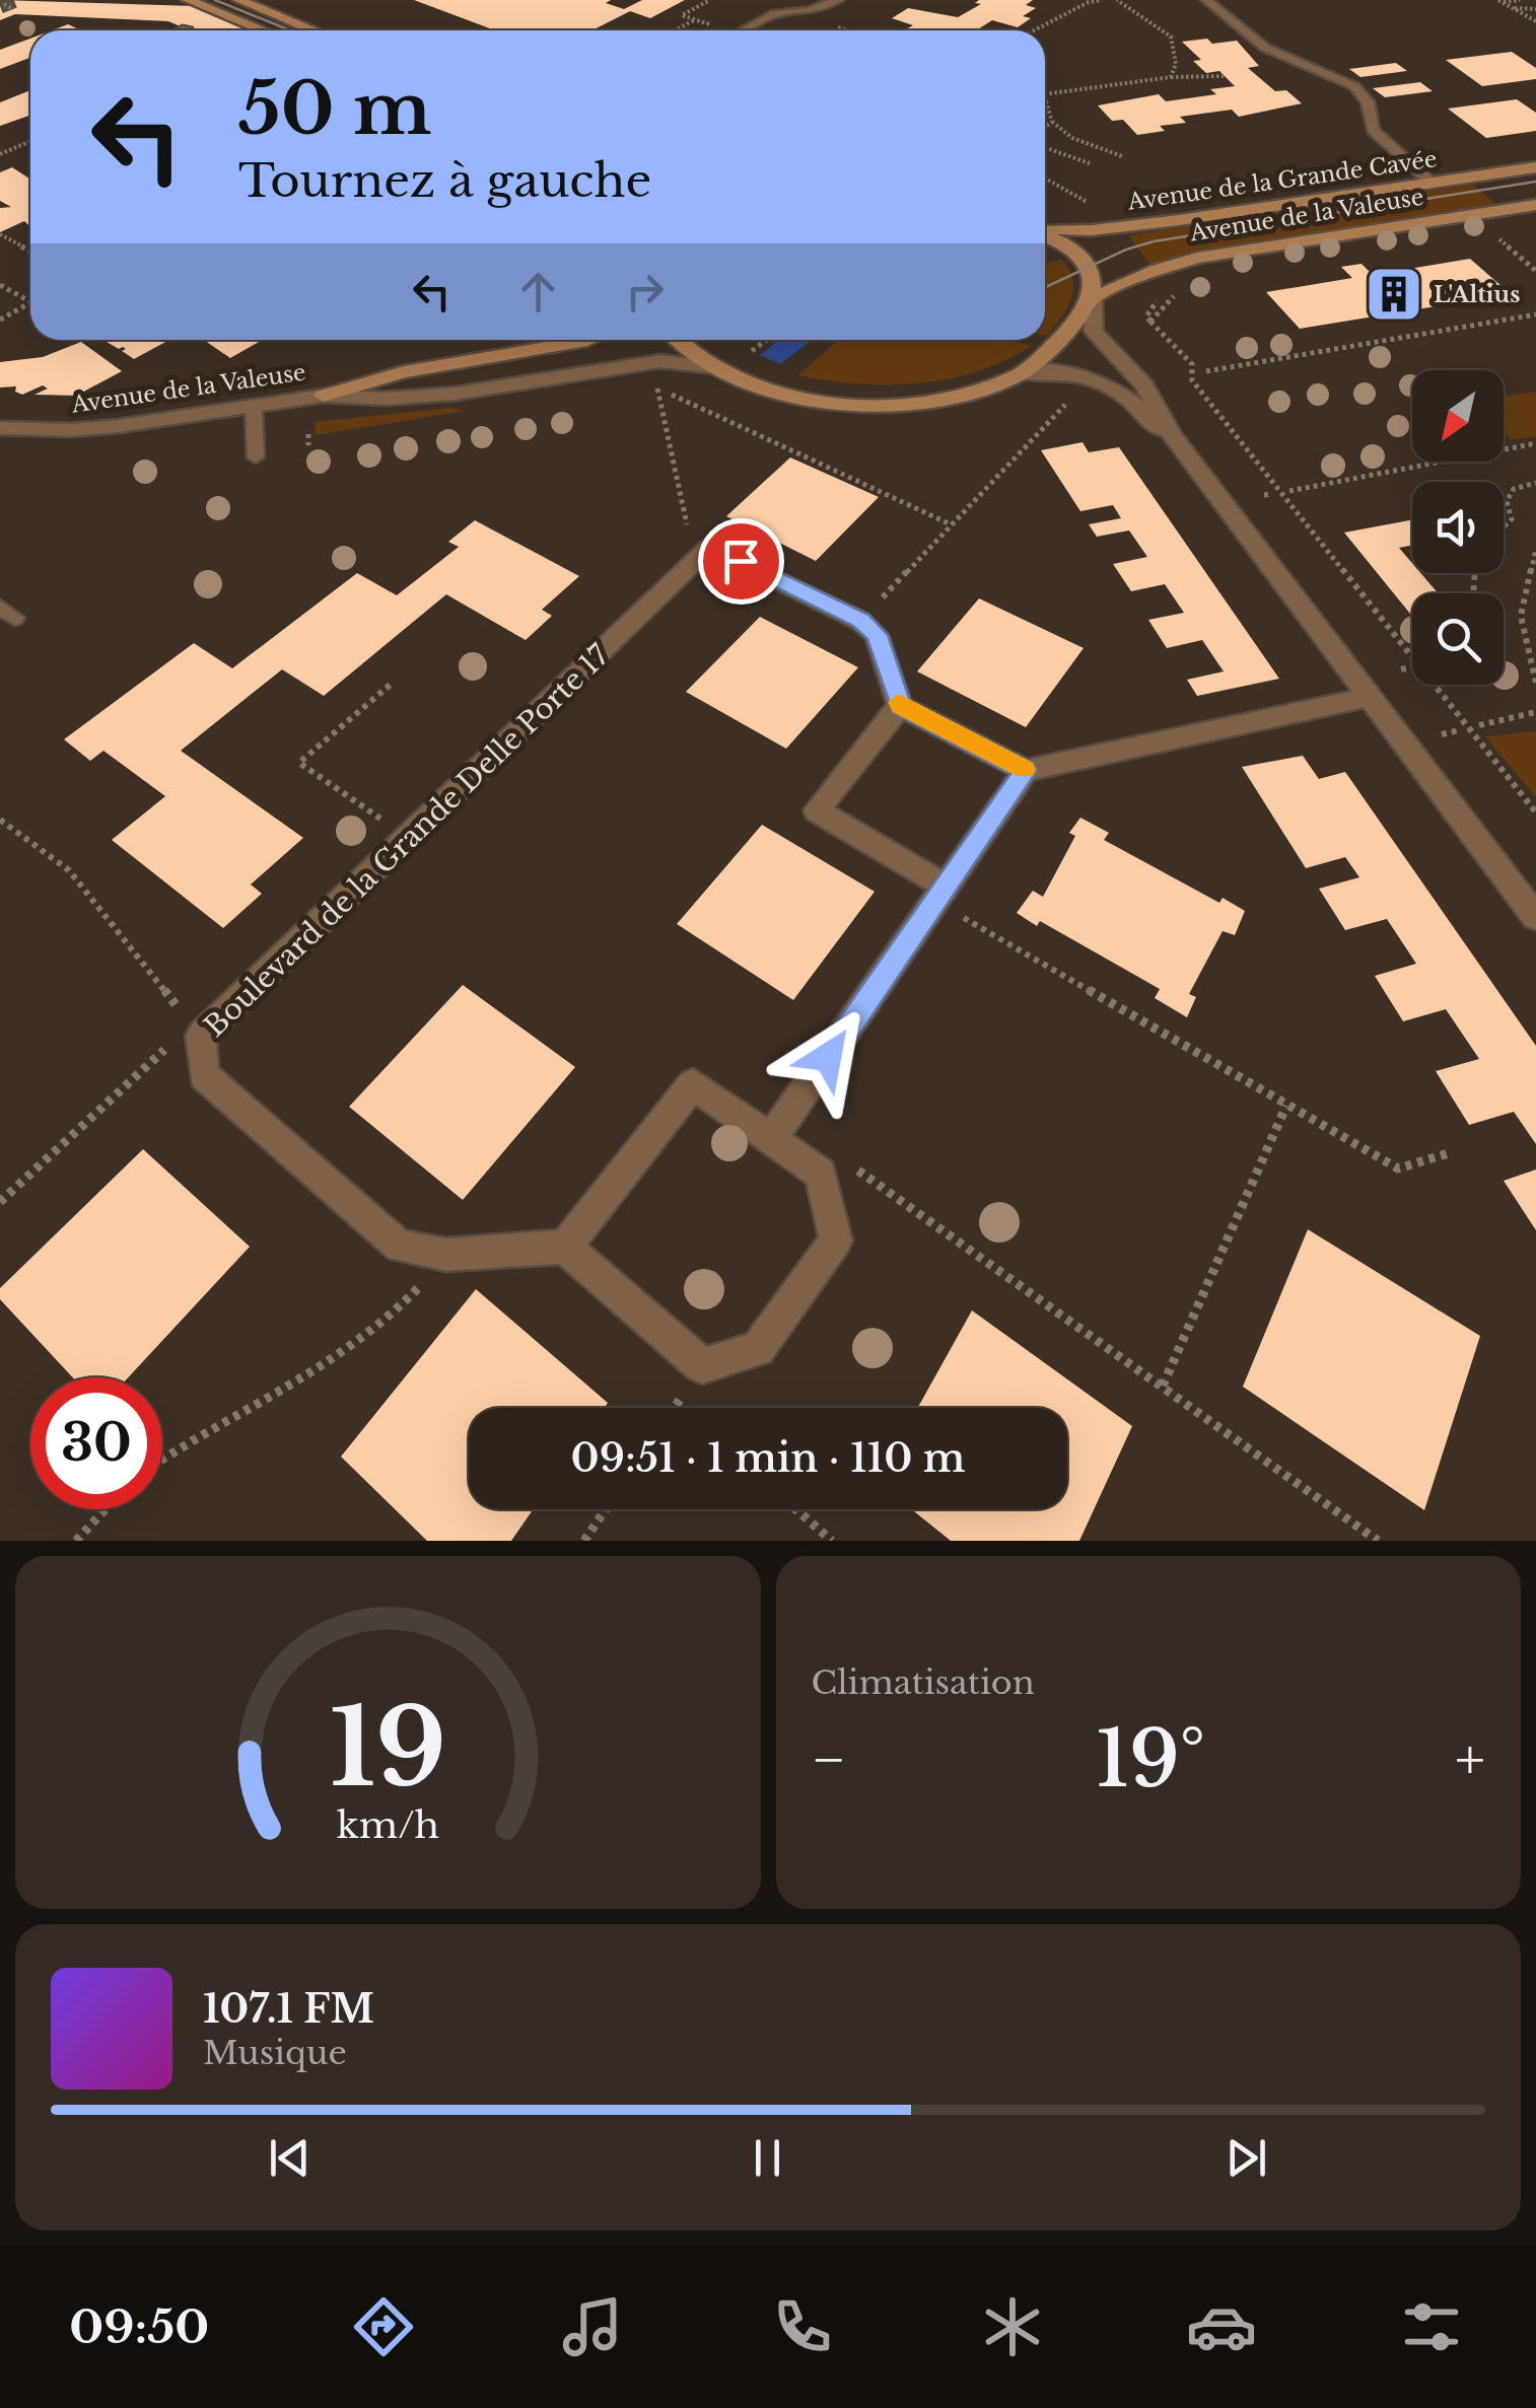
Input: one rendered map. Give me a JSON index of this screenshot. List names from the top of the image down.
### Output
{
  "streets": {
    "main road": ["Avenue de la Grande Cavée", "Avenue de la Valeuse"],
    "street": ["Boulevard de la Grande Delle Porte 17"]
  },
  "places": {
    "building": ["L'Altius"]
  },
  "north": "bottom left",
  "page": {
    "turn": ["50 m", "Tournez à gauche"],
    "limit": "30",
    "trip": "09:51 · 1 min · 110 m",
    "tile": "Climatisation",
    "heat": ["−", "19°", "+"],
    "song": ["107.1 FM", "Musique"],
    "tabs": "09:50",
    "gauge": ["19", "km/h"]
  }
}
